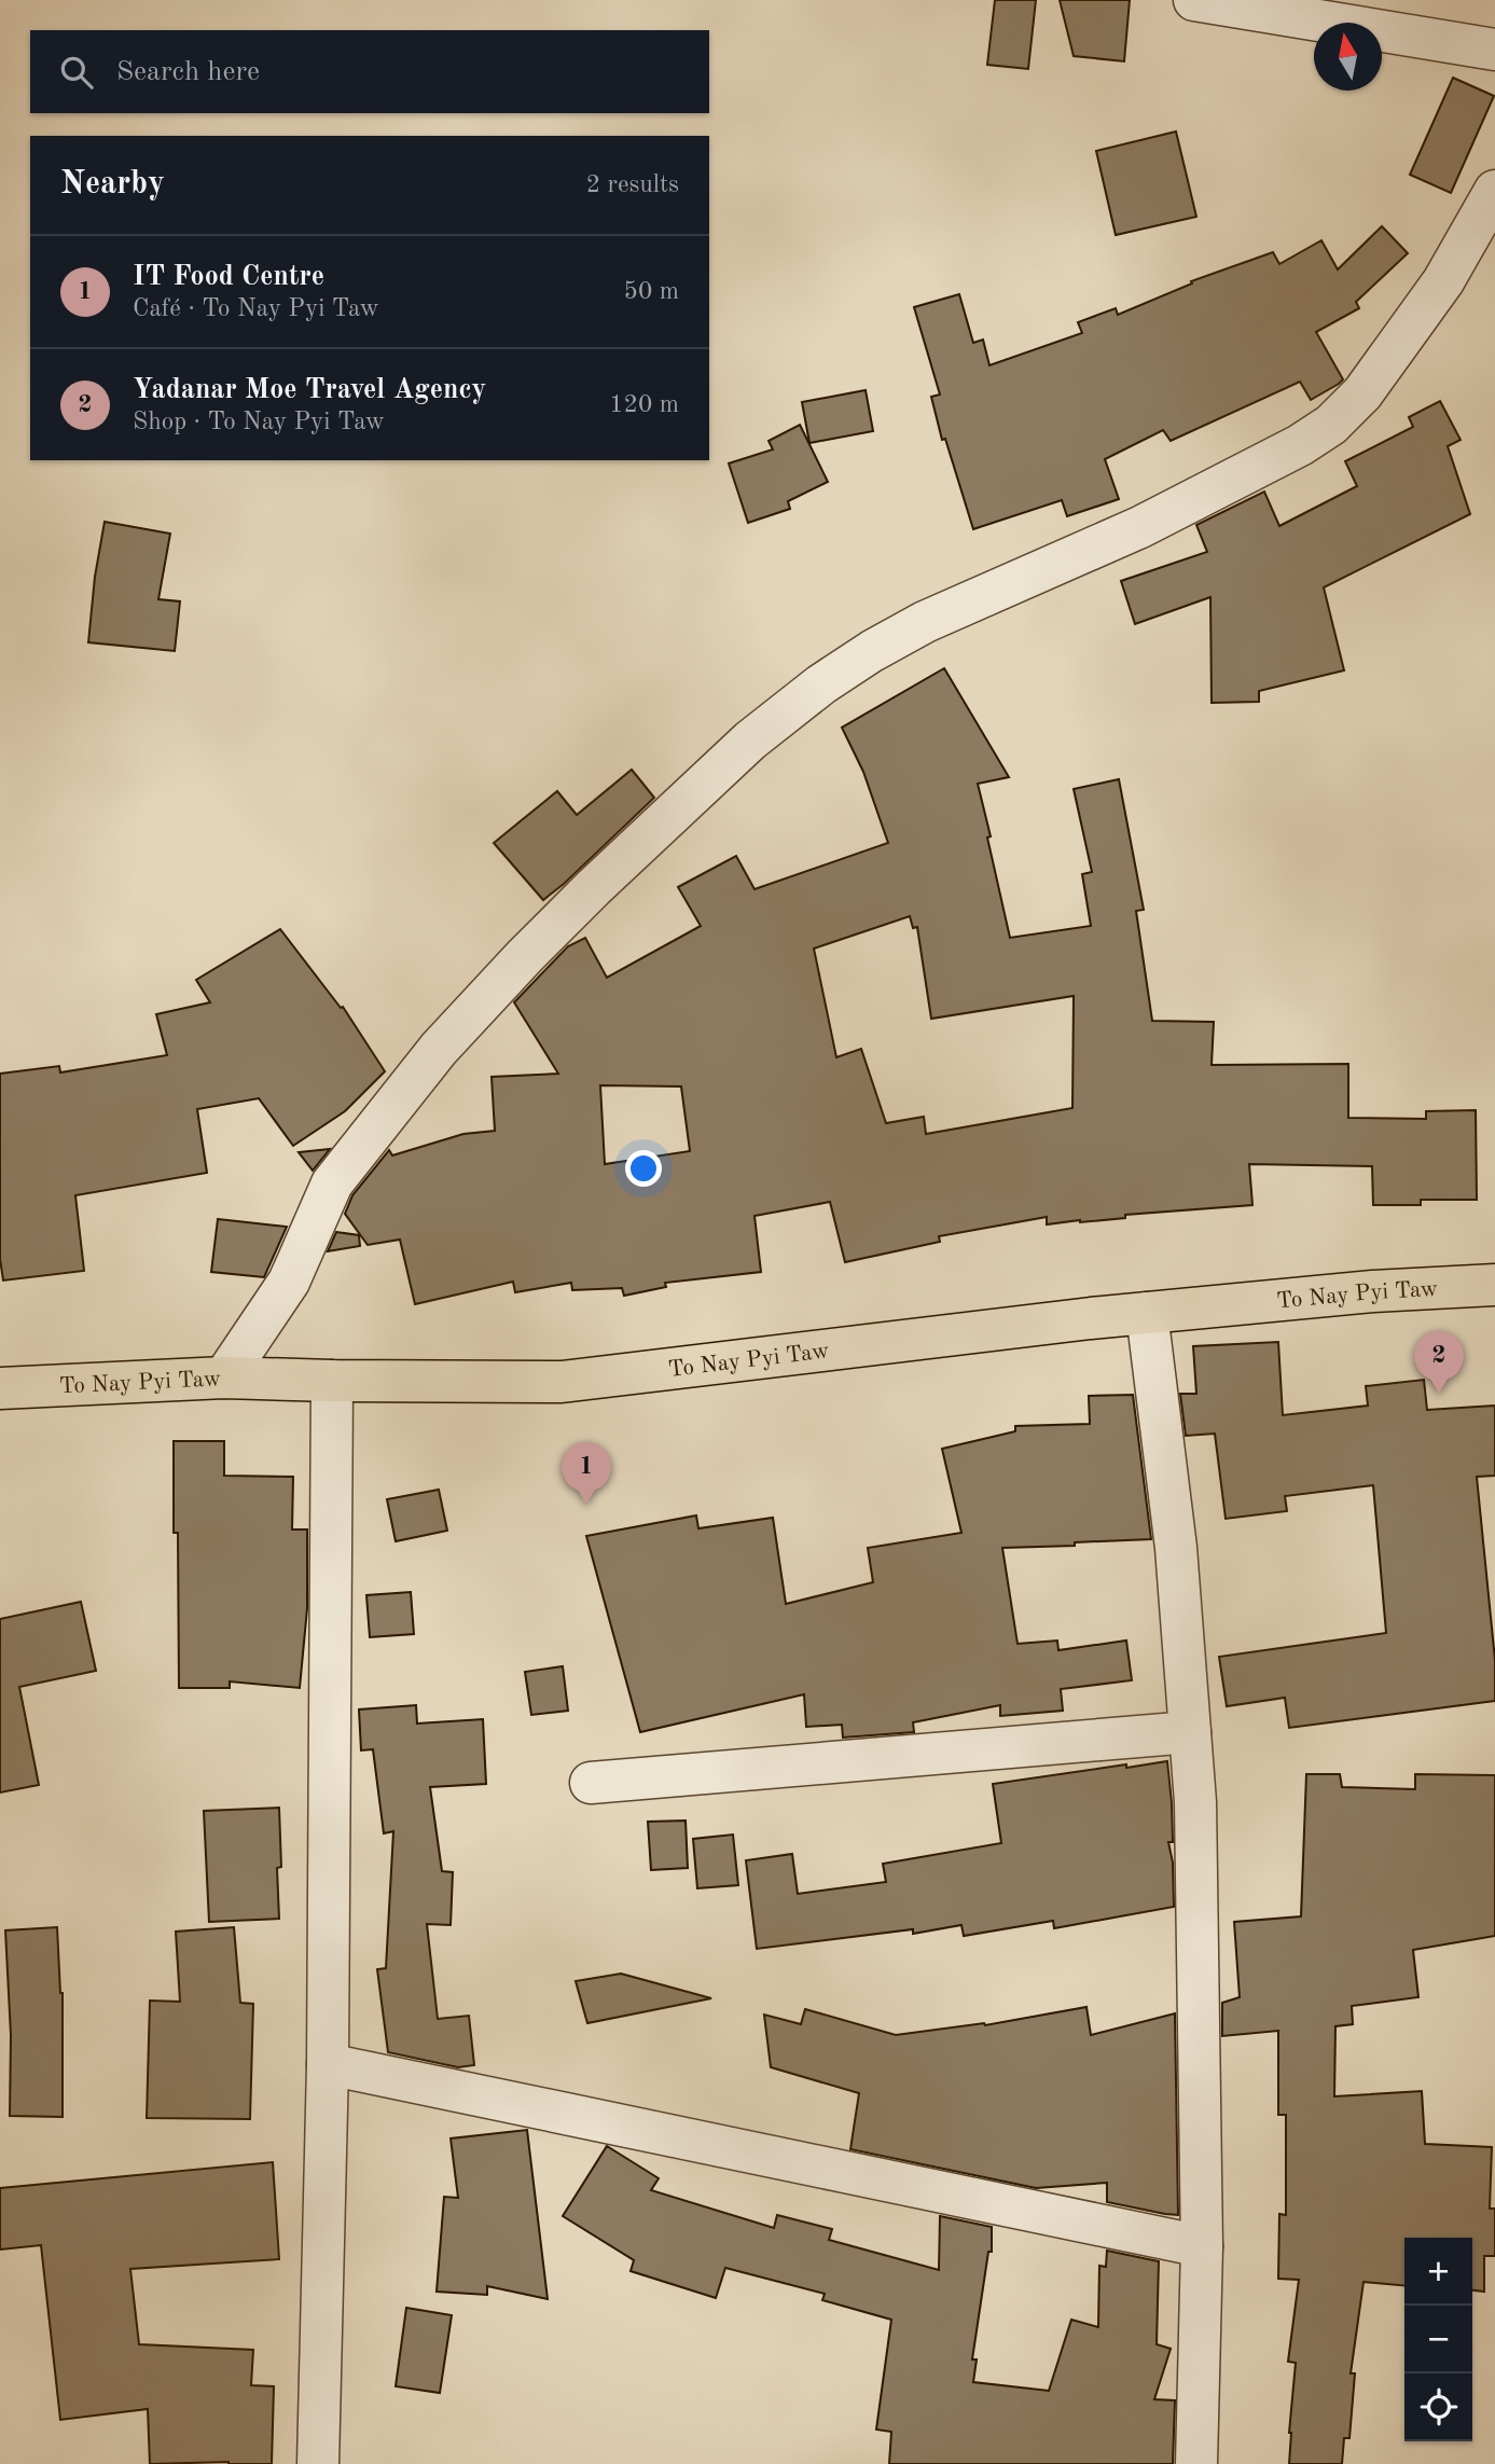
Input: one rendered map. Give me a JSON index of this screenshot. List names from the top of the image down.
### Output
{
  "streets": {
    "main road": ["To Nay Pyi Taw"]
  },
  "north": "top",
  "page": {
    "search": "Search here",
    "heading": ["Nearby", "2 results"],
    "list": [
      {
        "mark": "1",
        "name": "IT Food Centre",
        "note": "Café · To Nay Pyi Taw",
        "value": "50 m"
      },
      {
        "mark": "2",
        "name": "Yadanar Moe Travel Agency",
        "note": "Shop · To Nay Pyi Taw",
        "value": "120 m"
      }
    ],
    "pins": ["2", "1"],
    "map_buttons": ["+", "−"]
  }
}
